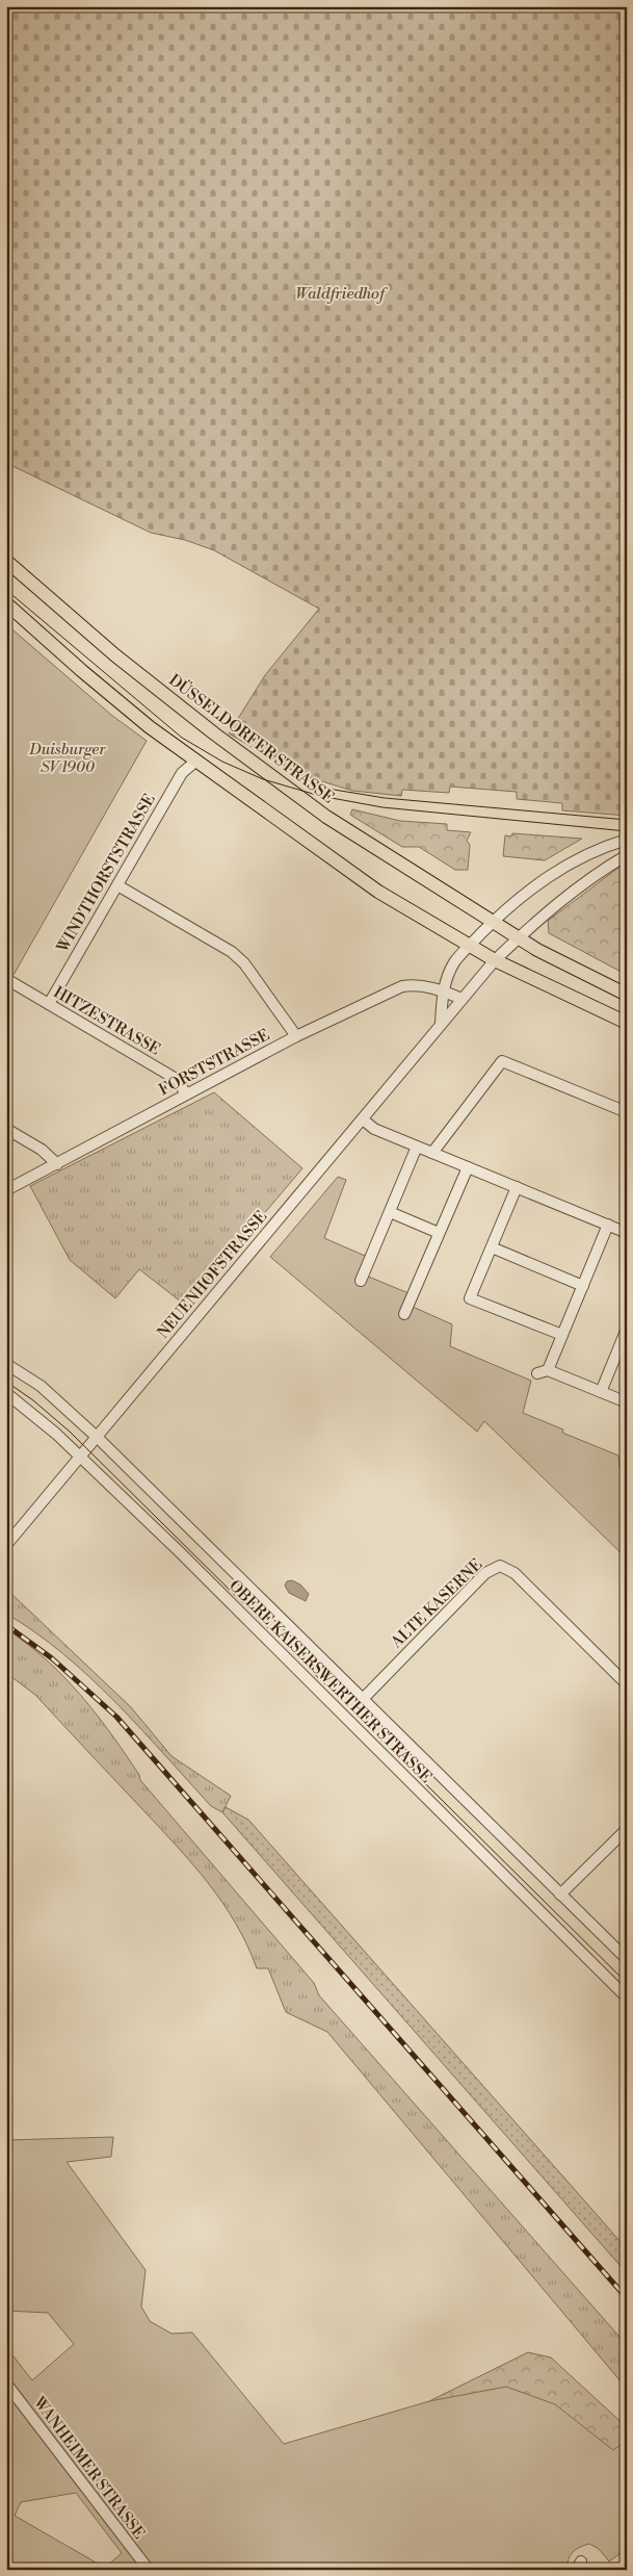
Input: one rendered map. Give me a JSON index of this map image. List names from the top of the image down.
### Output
{
  "streets": {
    "main road": ["DÜSSELDORFER STRASSE"],
    "street": [
      "WINDTHORSTSTRASSE",
      "HITZESTRASSE",
      "FORSTSTRASSE",
      "NEUENHOFSTRASSE",
      "ALTE KASERNE",
      "OBERE KAISERSWERTHER STRASSE",
      "WANHEIMER STRASSE"
    ]
  },
  "crossings": [
    ["DÜSSELDORFER STRASSE", "NEUENHOFSTRASSE"],
    ["WINDTHORSTSTRASSE", "HITZESTRASSE"],
    ["HITZESTRASSE", "FORSTSTRASSE"],
    ["NEUENHOFSTRASSE", "OBERE KAISERSWERTHER STRASSE"],
    ["ALTE KASERNE", "OBERE KAISERSWERTHER STRASSE"]
  ],
  "parks": ["Waldfriedhof", "Duisburger SV 1900"]
}
